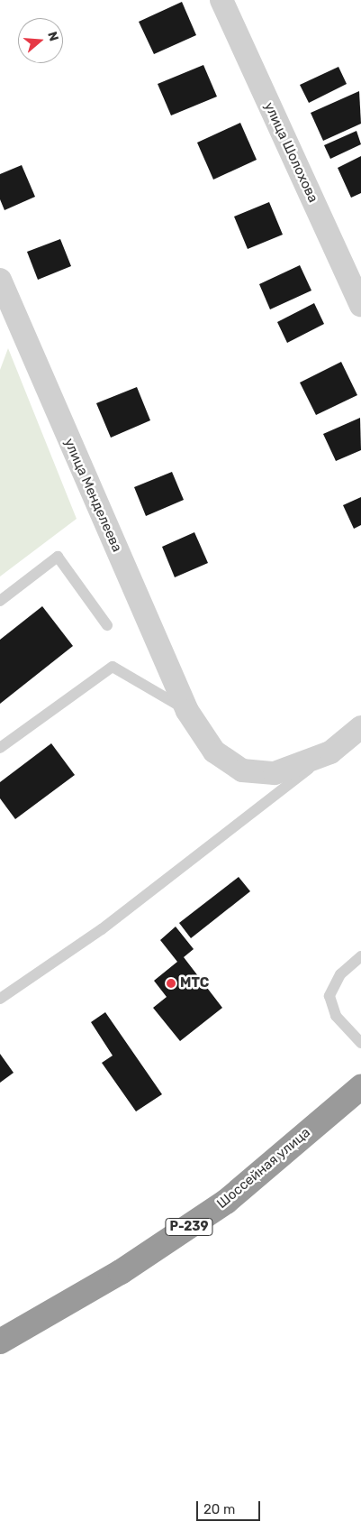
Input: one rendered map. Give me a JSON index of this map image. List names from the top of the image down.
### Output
{
  "streets": {
    "highway": ["Шоссейная улица", "Р-239"],
    "street": ["улица Шолохова", "улица Менделеева"]
  },
  "places": ["МТС"],
  "scale_bar": "20 m",
  "north": "right"
}
